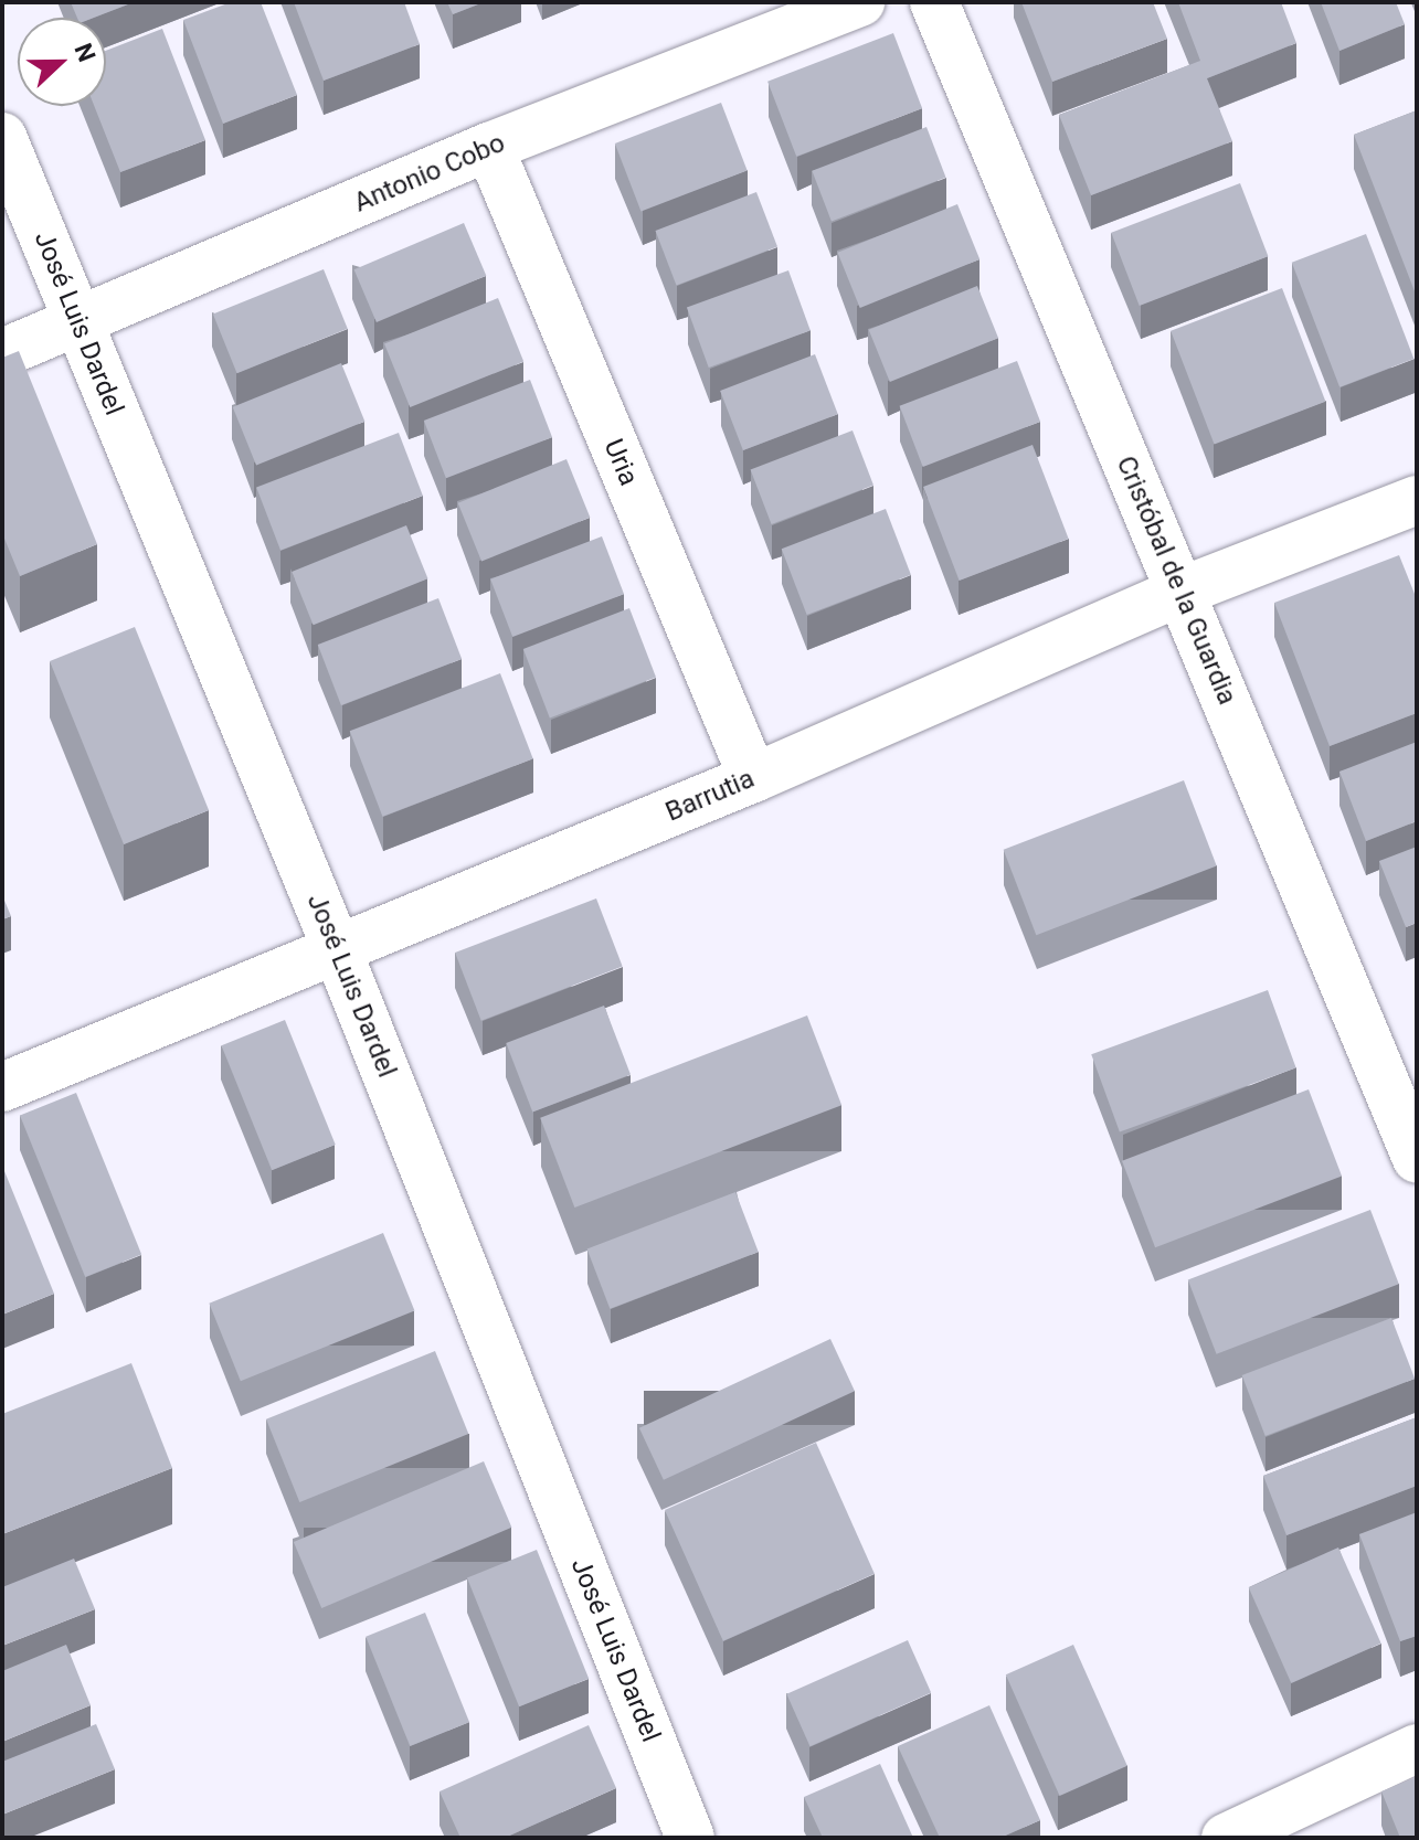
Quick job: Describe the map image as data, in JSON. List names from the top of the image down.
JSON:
{
  "streets": {
    "street": [
      "Antonio Cobo",
      "José Luis Dardel",
      "Uria",
      "Cristóbal de la Guardia",
      "Barrutia"
    ]
  },
  "crossings": [
    ["Antonio Cobo", "José Luis Dardel"],
    ["Antonio Cobo", "Uria"],
    ["José Luis Dardel", "Barrutia"],
    ["Uria", "Barrutia"],
    ["Cristóbal de la Guardia", "Barrutia"]
  ],
  "north": "right"
}
